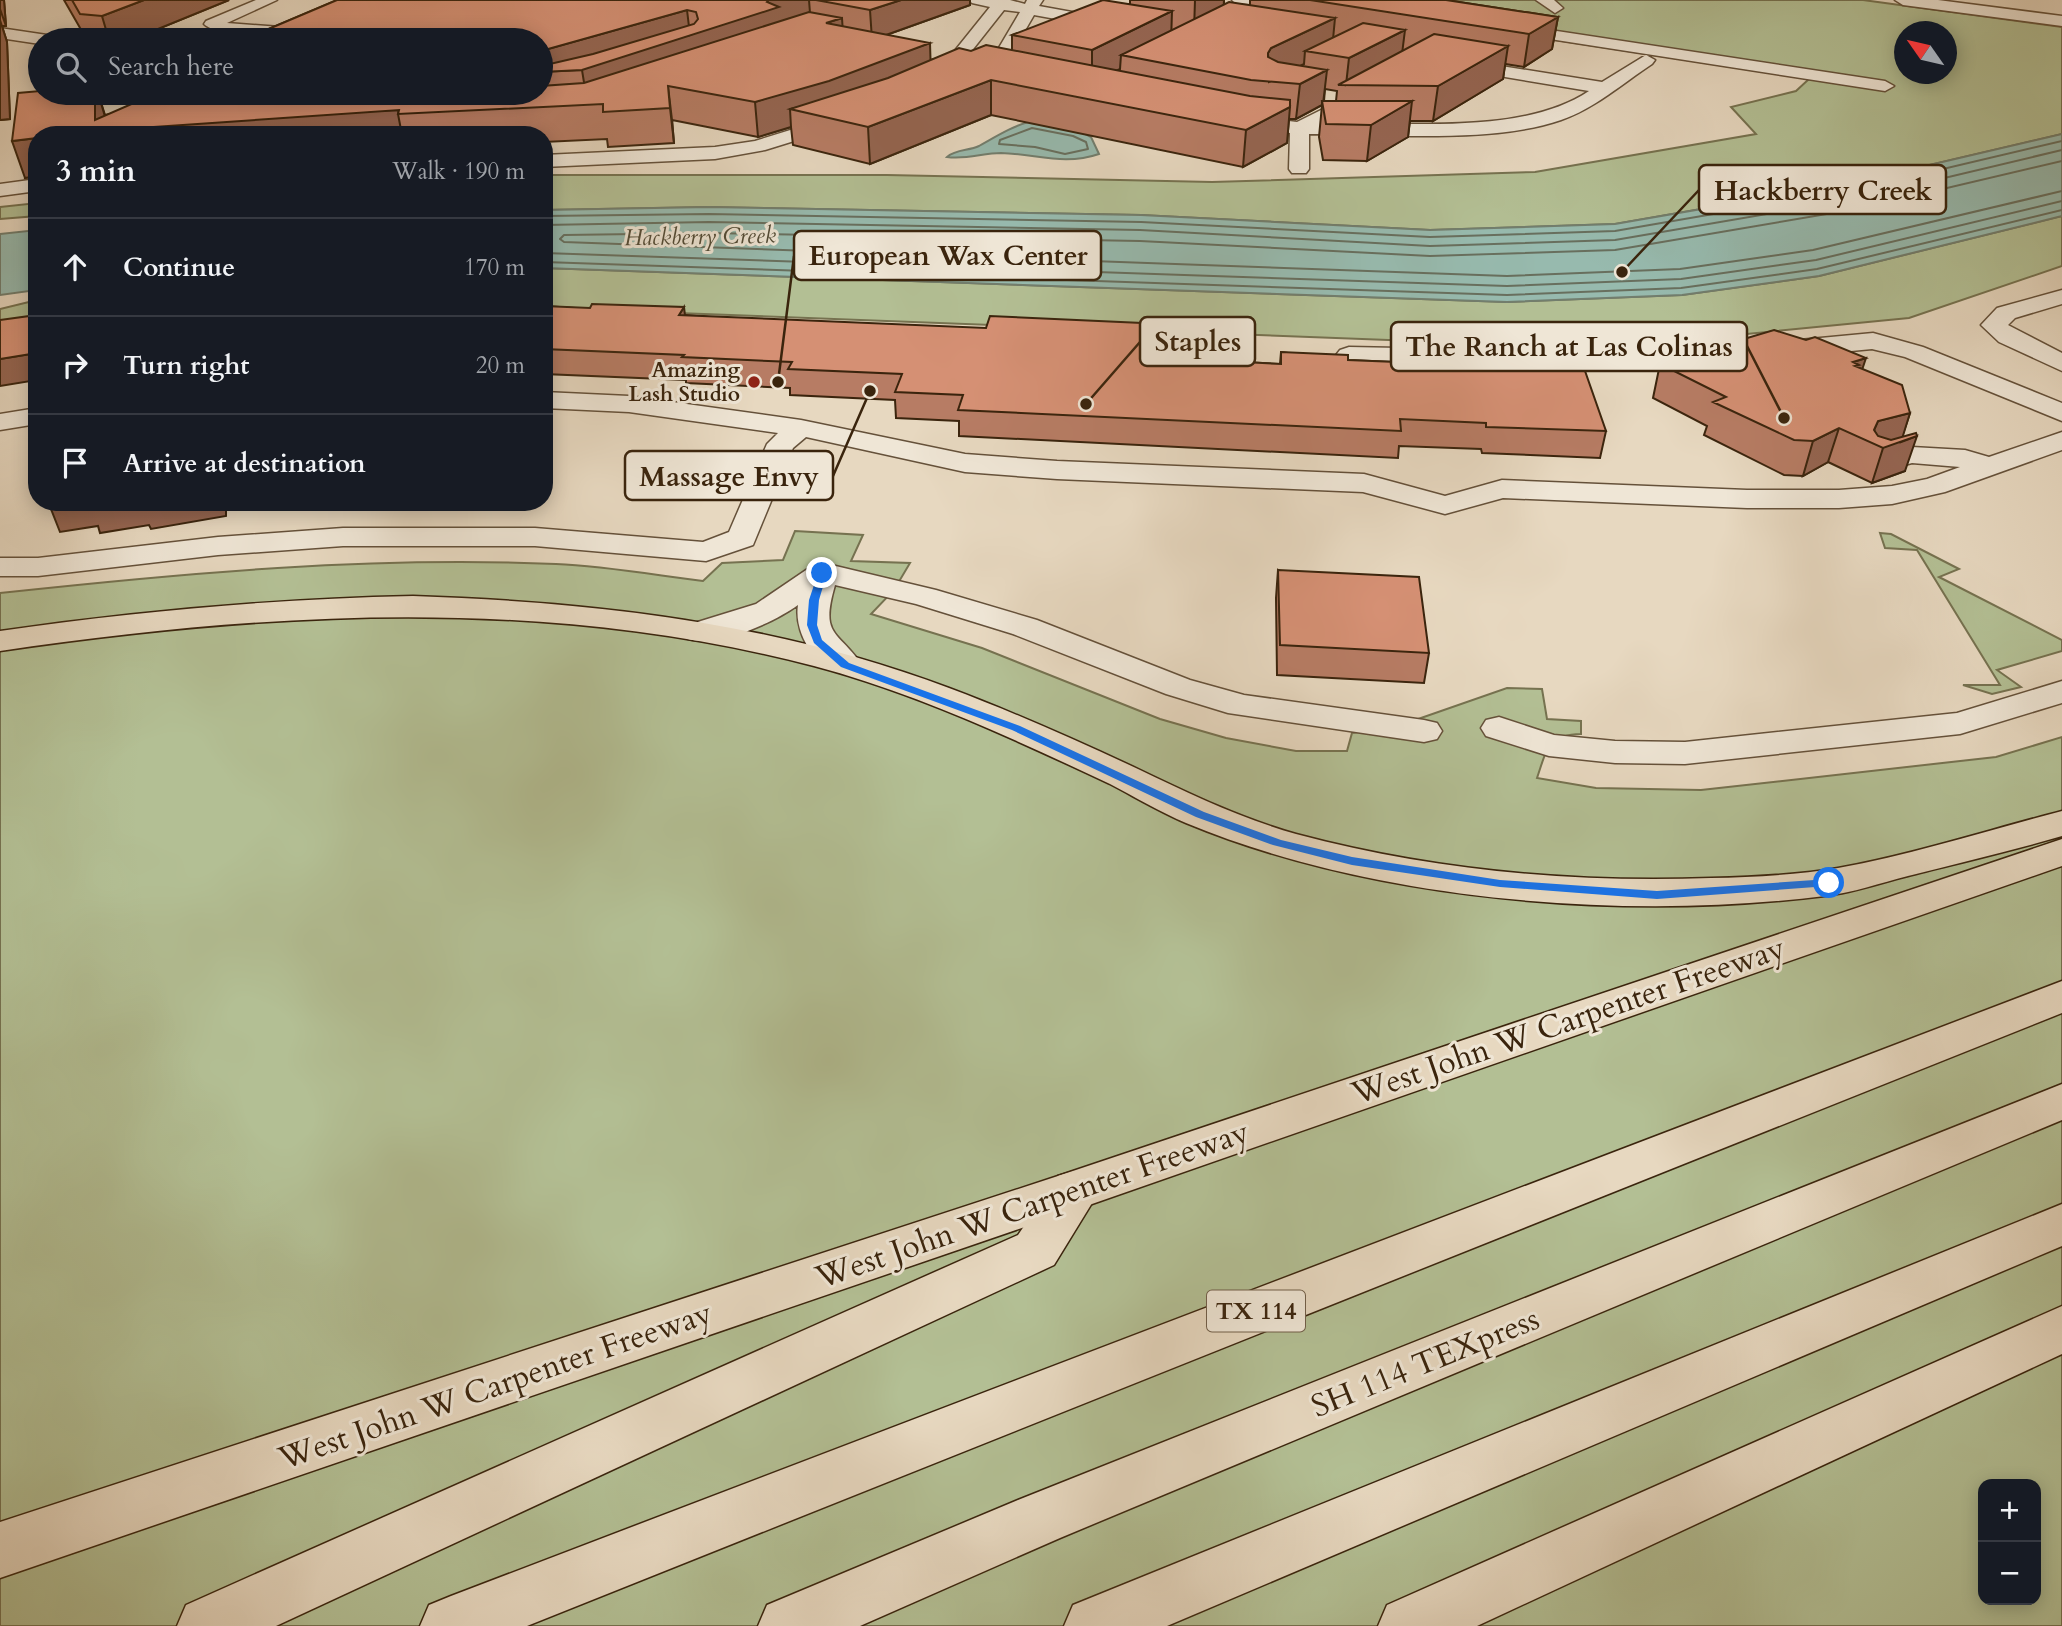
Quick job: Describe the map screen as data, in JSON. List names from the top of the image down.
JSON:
{
  "streets": {
    "main road": ["West John W Carpenter Freeway", "TX 114", "SH 114 TEXpress"]
  },
  "water": ["Hackberry Creek"],
  "places": [
    "Hackberry Creek",
    "Amazing Lash Studio",
    "European Wax Center",
    "Massage Envy",
    "Staples",
    "The Ranch at Las Colinas"
  ],
  "north": "top left",
  "page": {
    "search": "Search here",
    "heading": ["3 min", "Walk · 190 m"],
    "list": [
      ["Continue", "170 m"],
      ["Turn right", "20 m"],
      "Arrive at destination"
    ],
    "map_buttons": ["+", "−"]
  }
}
